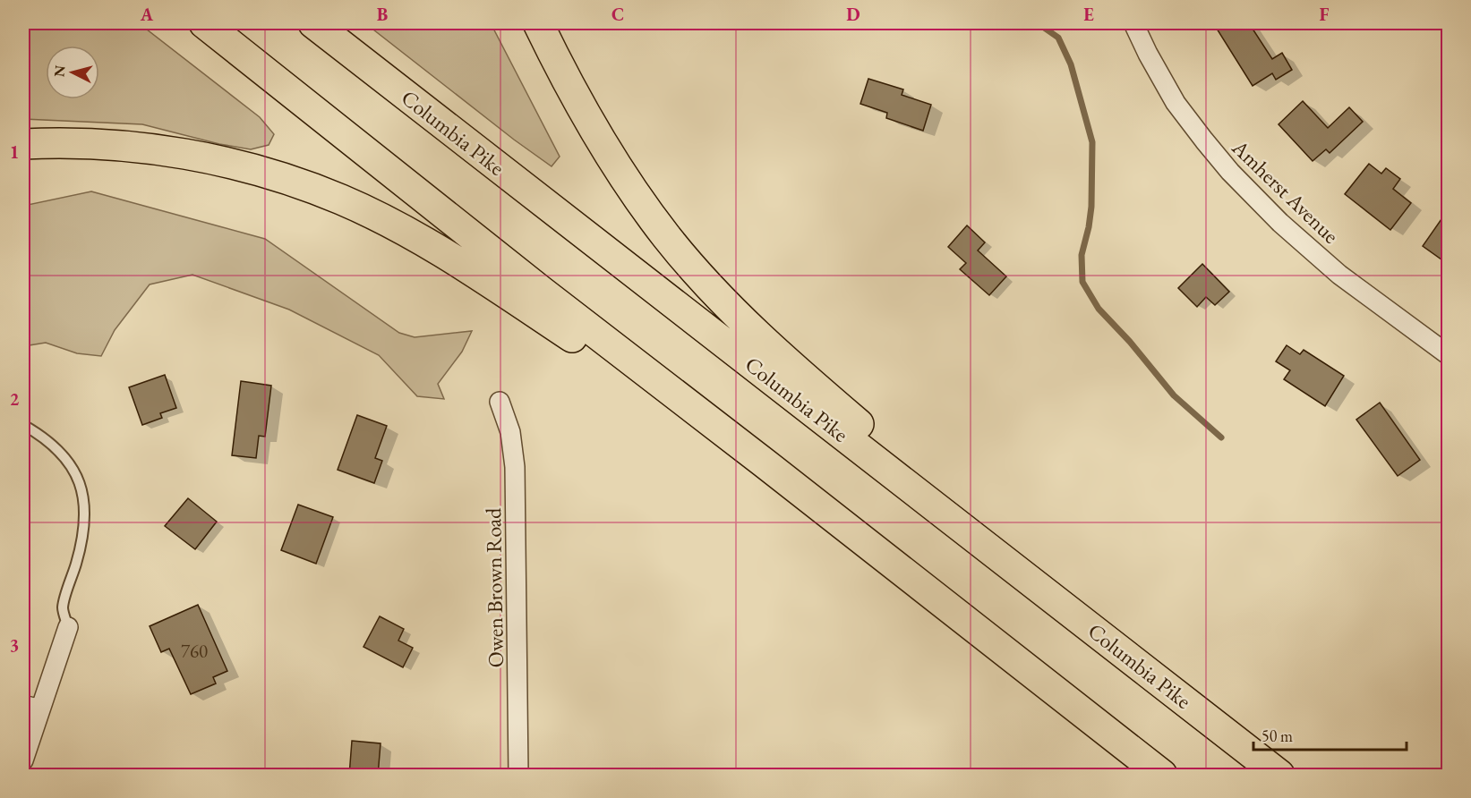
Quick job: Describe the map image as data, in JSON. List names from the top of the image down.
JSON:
{
  "streets": {
    "highway": ["Columbia Pike"],
    "street": ["Amherst Avenue", "Owen Brown Road"]
  },
  "house_numbers": ["760"],
  "scale_bar": "50 m",
  "north": "left",
  "grid": {
    "columns": [
      "A",
      "B",
      "C",
      "D",
      "E",
      "F"
    ],
    "rows": ["1", "2", "3"]
  }
}
